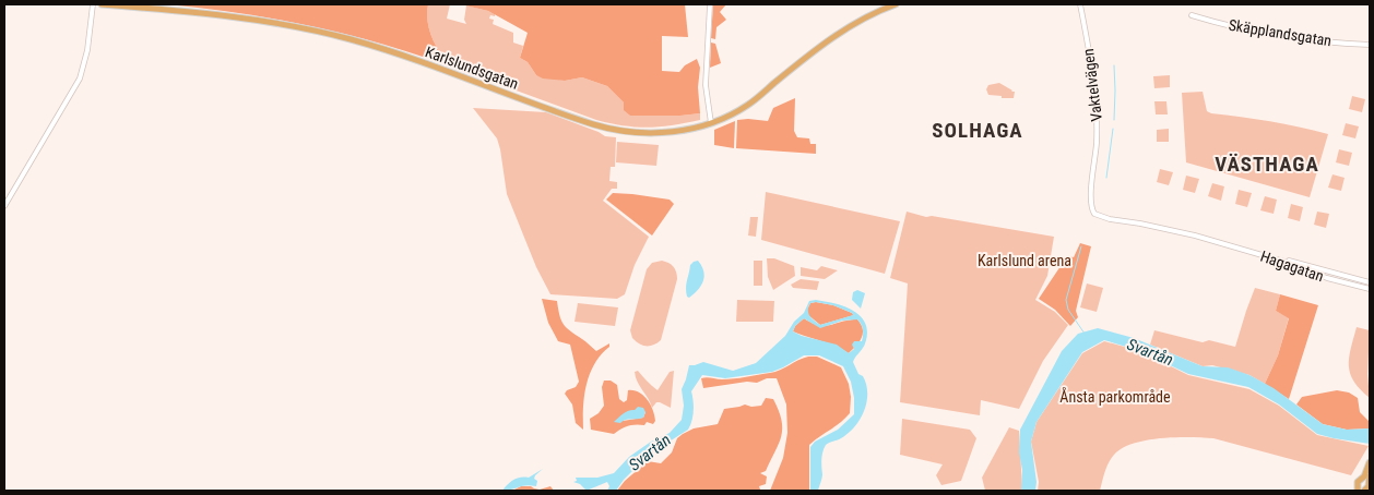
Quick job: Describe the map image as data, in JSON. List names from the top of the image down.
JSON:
{
  "streets": {
    "main road": ["Karlslundsgatan"],
    "street": ["Skäpplandsgatan", "Vaktelvägen", "Hagagatan"]
  },
  "crossings": [
    ["Vaktelvägen", "Hagagatan"]
  ],
  "districts": ["SOLHAGA", "VÄSTHAGA"],
  "water": ["Svartån"],
  "parks": ["Karlslund arena", "Ånsta parkområde"]
}
